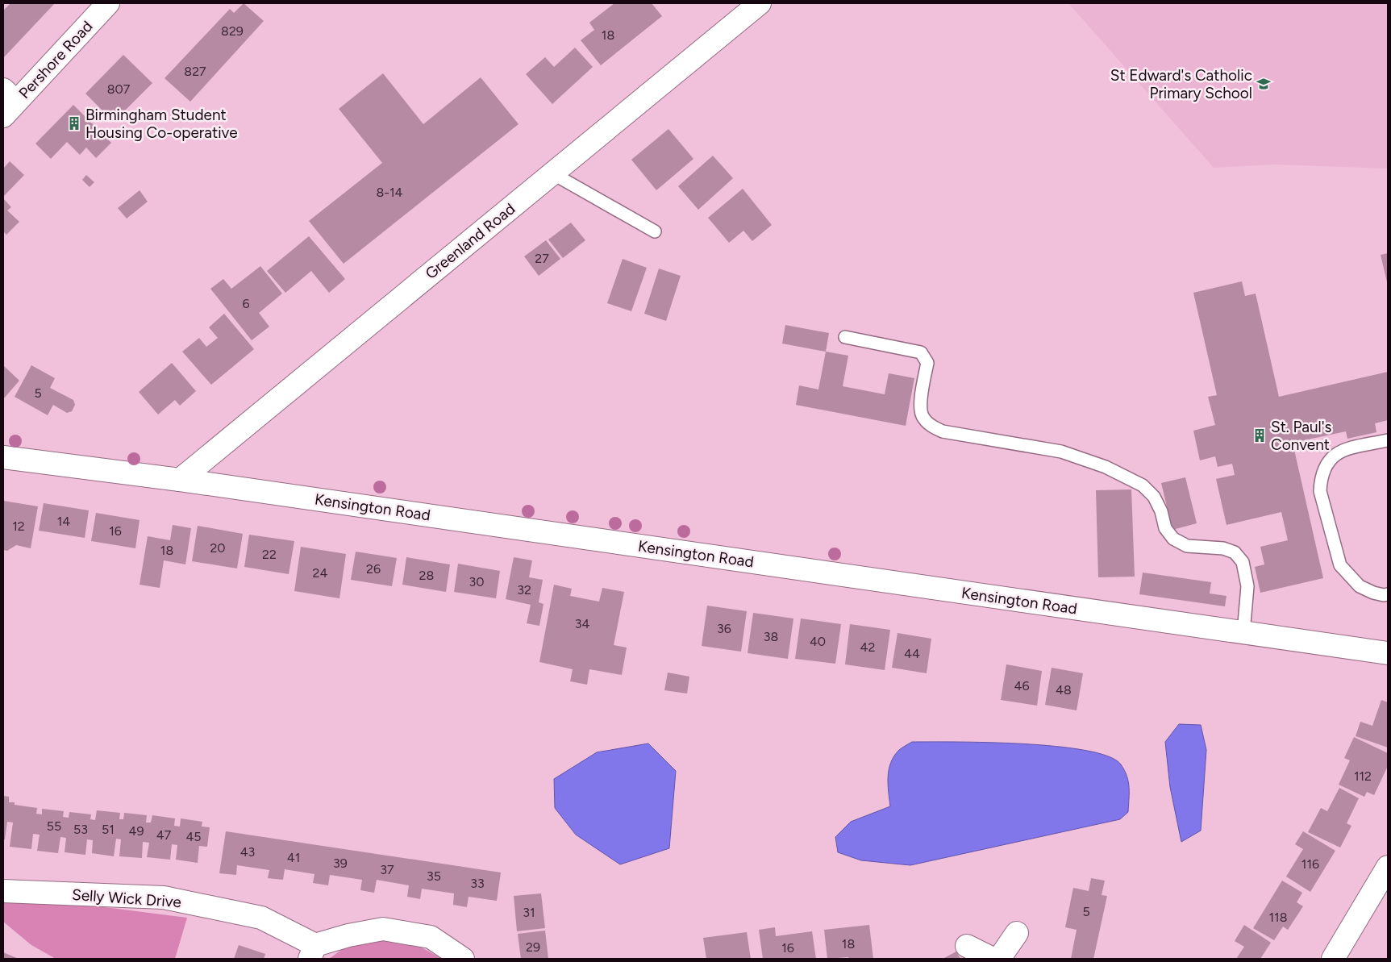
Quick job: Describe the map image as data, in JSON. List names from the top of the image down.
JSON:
{
  "streets": {
    "street": [
      "Pershore Road",
      "Greenland Road",
      "Kensington Road",
      "Selly Wick Drive"
    ]
  },
  "crossings": [
    ["Greenland Road", "Kensington Road"]
  ],
  "places": {
    "school or university": ["St Edward's Catholic Primary School"],
    "building": ["Birmingham Student Housing Co-operative", "St. Paul's Convent"]
  },
  "house_numbers": [
    "829",
    "18",
    "827",
    "807",
    "8-14",
    "27",
    "6",
    "5",
    "14",
    "12",
    "16",
    "20",
    "18",
    "22",
    "26",
    "24",
    "28",
    "30",
    "32",
    "34",
    "36",
    "38",
    "40",
    "42",
    "44",
    "46",
    "48",
    "112",
    "55",
    "53",
    "51",
    "49",
    "47",
    "45",
    "43",
    "41",
    "39",
    "116",
    "37",
    "35",
    "33",
    "5",
    "31",
    "118",
    "18",
    "29",
    "16"
  ]
}
